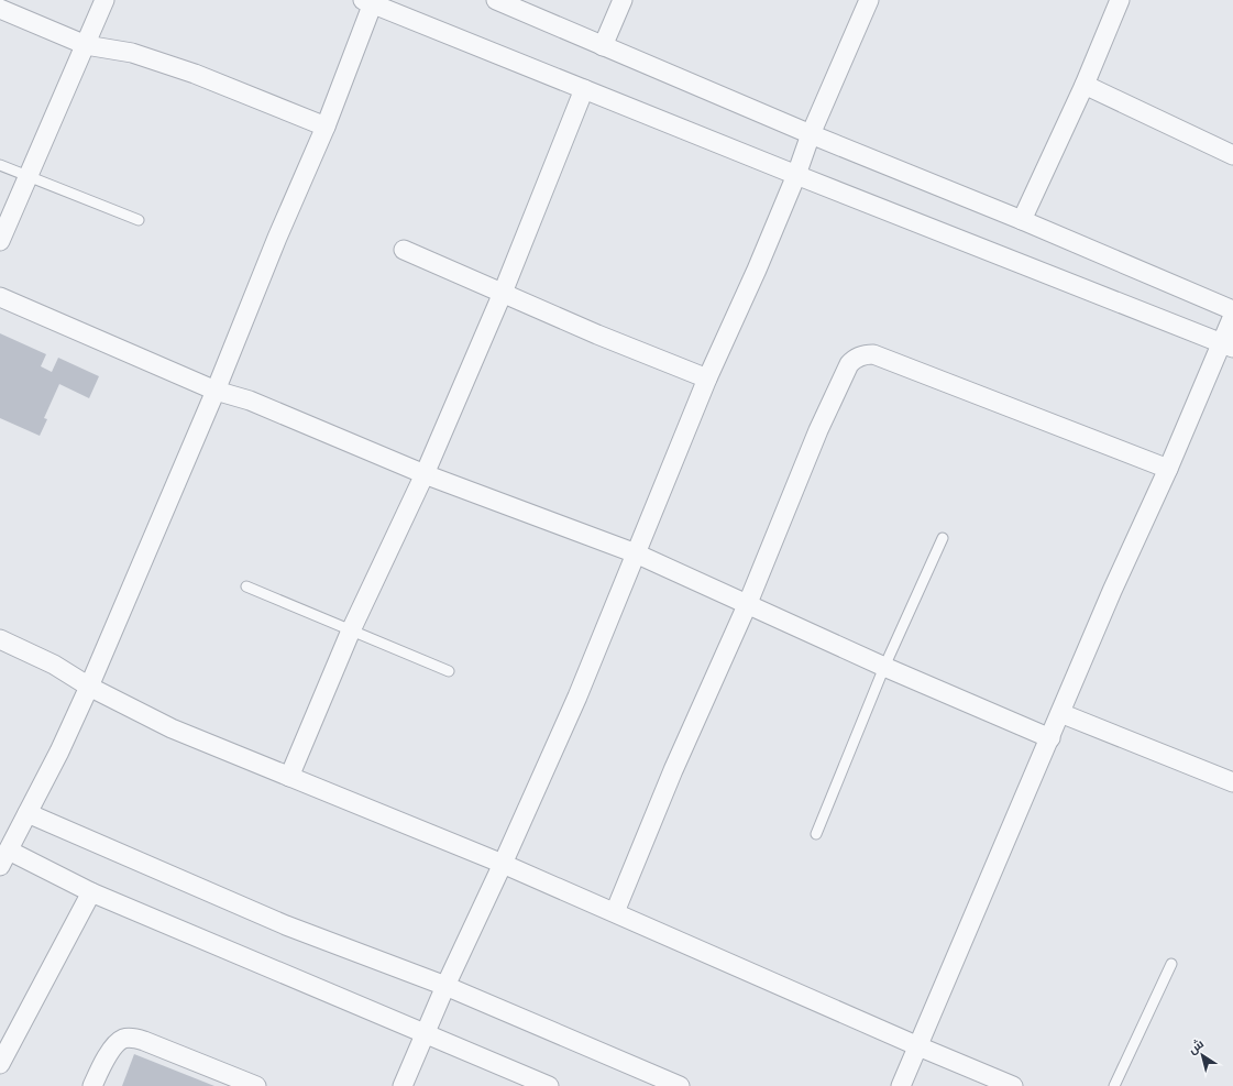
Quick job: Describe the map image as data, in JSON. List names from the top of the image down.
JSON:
{
  "north": "top left"
}
